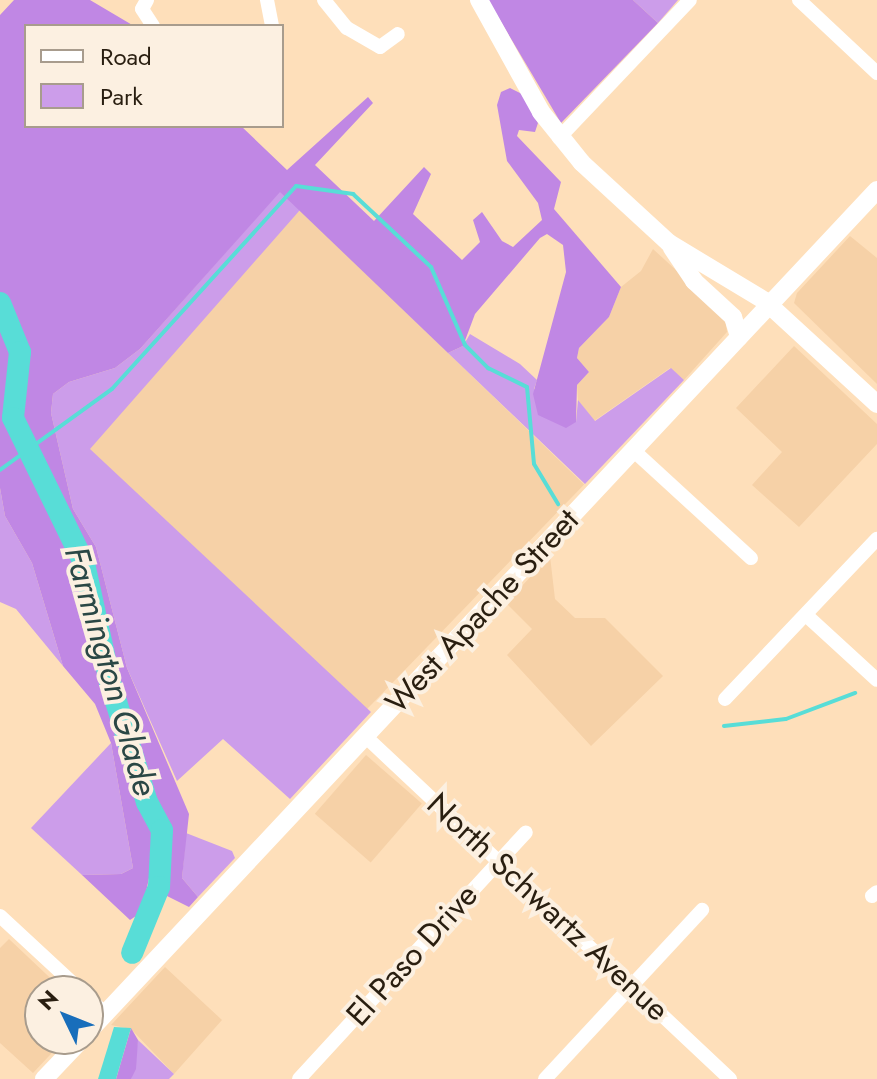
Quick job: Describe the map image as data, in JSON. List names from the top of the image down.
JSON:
{
  "streets": {
    "main road": ["West Apache Street"],
    "street": ["North Schwartz Avenue", "El Paso Drive"]
  },
  "crossings": [
    ["West Apache Street", "North Schwartz Avenue"],
    ["North Schwartz Avenue", "El Paso Drive"]
  ],
  "water": ["Farmington Glade"],
  "legend": ["Road", "Park"],
  "north": "top left"
}
